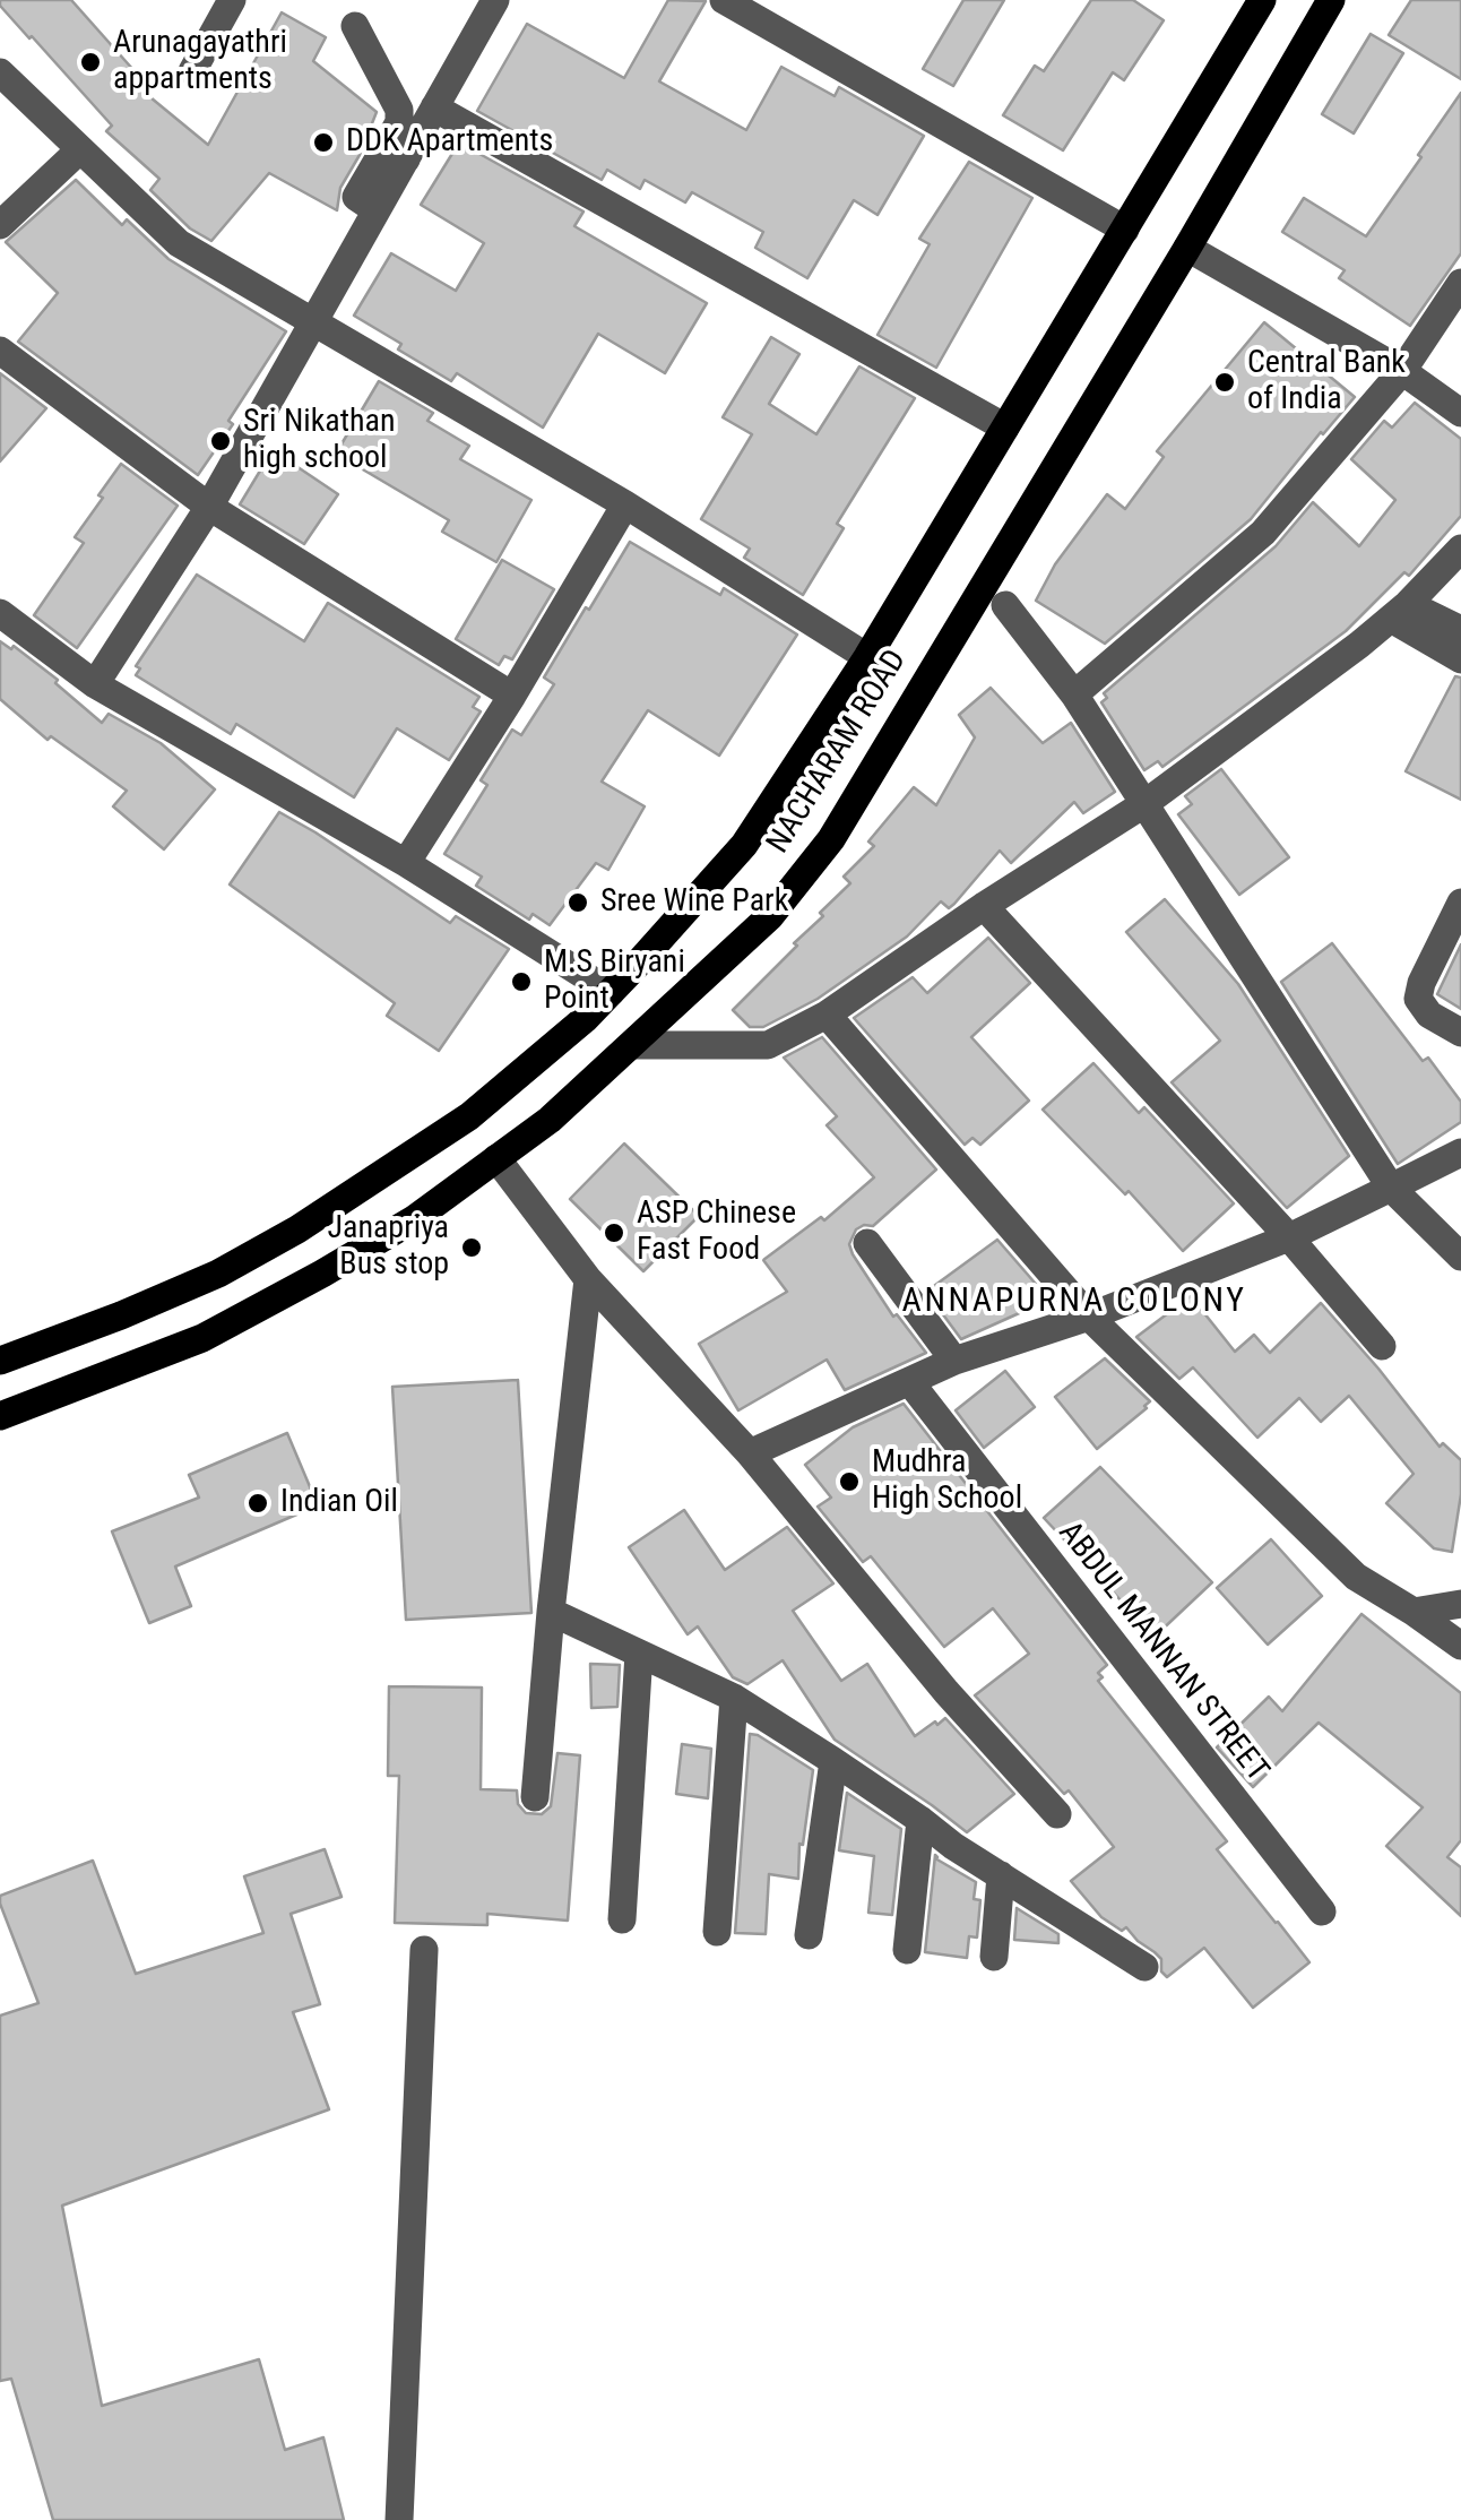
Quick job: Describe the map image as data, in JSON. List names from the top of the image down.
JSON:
{
  "streets": {
    "main road": ["NACHARAM ROAD"],
    "street": ["ABDUL MANNAN STREET"]
  },
  "districts": ["ANNAPURNA COLONY"],
  "places": [
    "Arunagayathri appartments",
    "DDK Apartments",
    "Central Bank of India",
    "Sri Nikathan high school",
    "Sree Wine Park",
    "M.S Biryani Point",
    "ASP Chinese Fast Food",
    "Janapriya Bus stop",
    "Mudhra High School",
    "Indian Oil"
  ]
}
